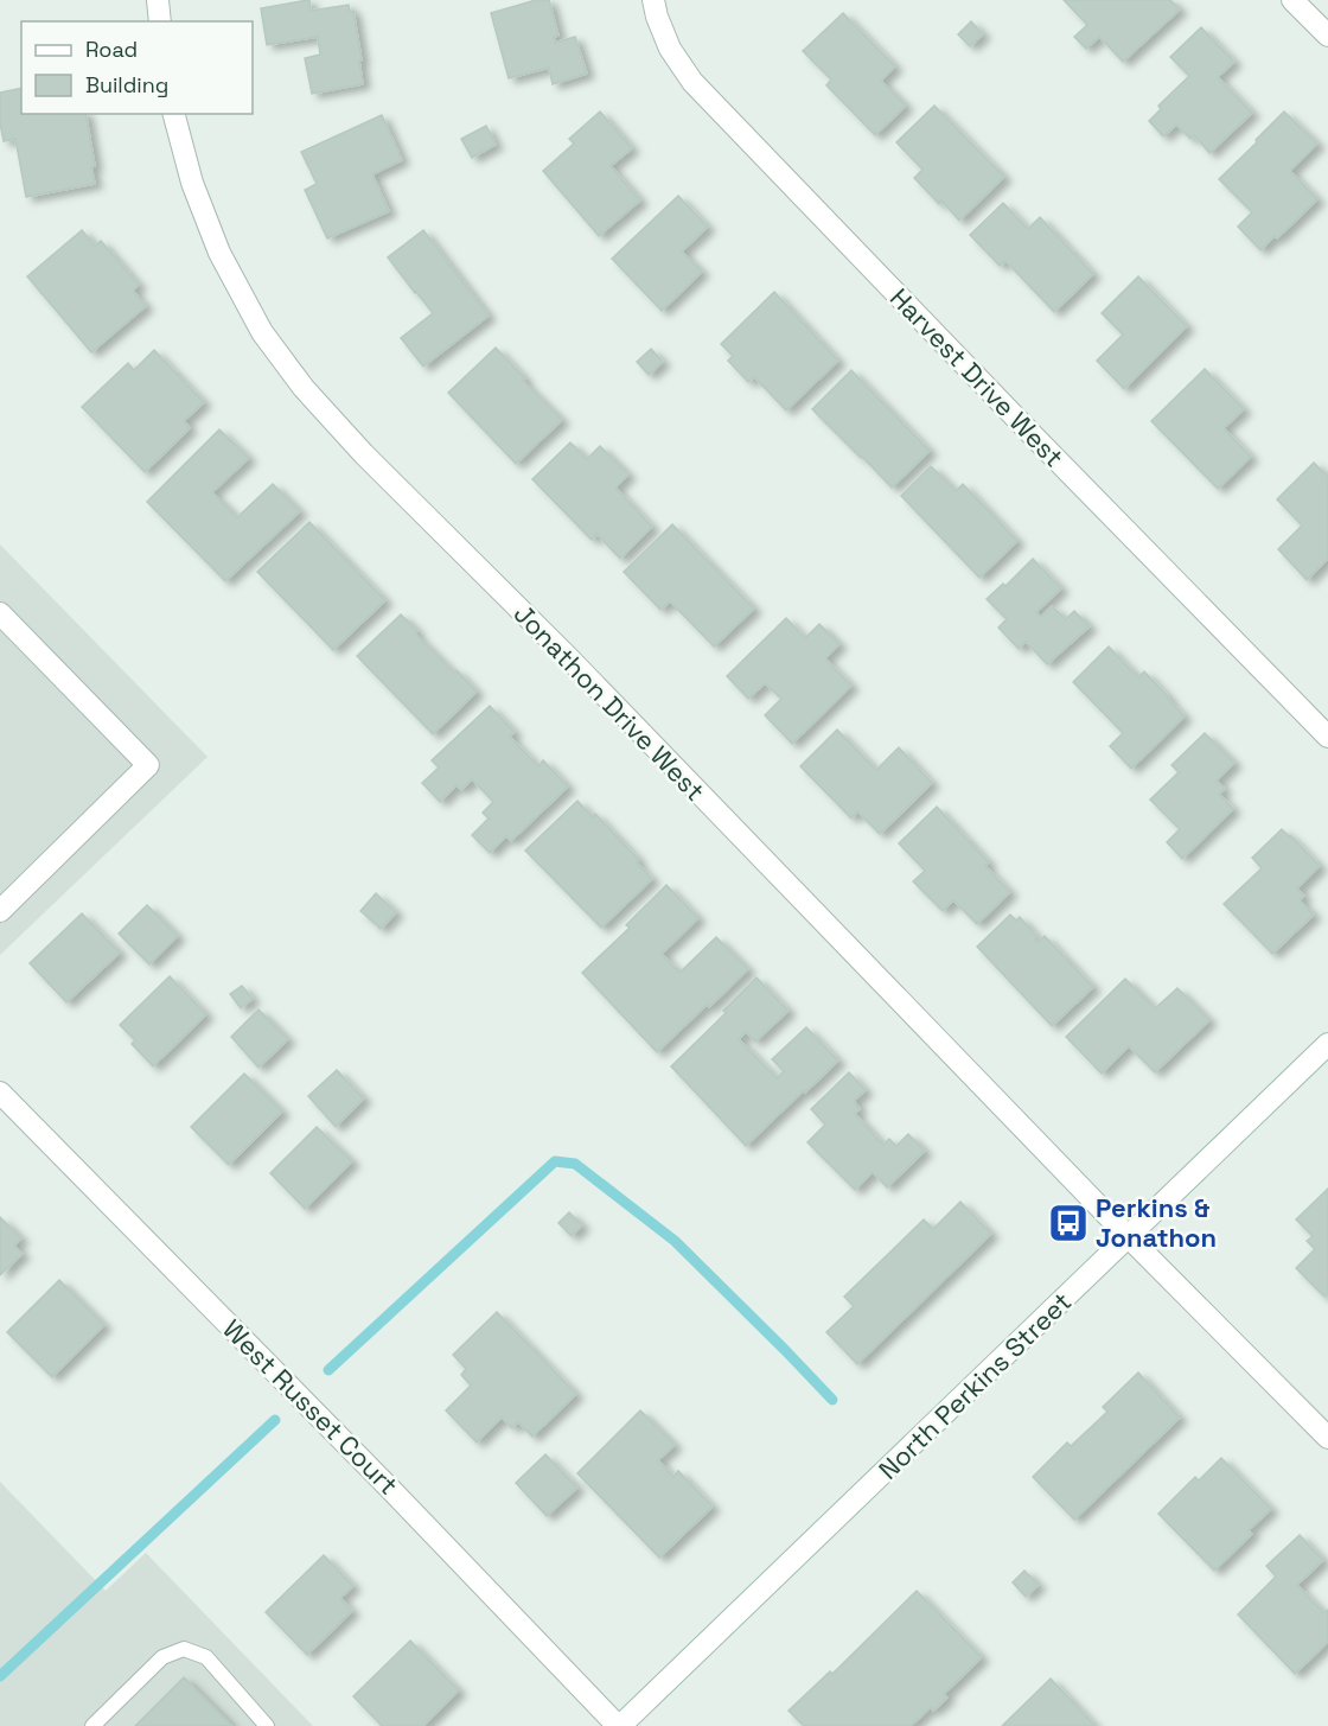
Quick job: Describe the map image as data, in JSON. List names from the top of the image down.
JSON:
{
  "streets": {
    "street": [
      "Harvest Drive West",
      "Jonathon Drive West",
      "North Perkins Street",
      "West Russet Court"
    ]
  },
  "crossings": [
    ["Jonathon Drive West", "North Perkins Street"],
    ["North Perkins Street", "West Russet Court"]
  ],
  "places": {
    "bus stop": ["Perkins & Jonathon"]
  },
  "legend": ["Road", "Building"]
}
